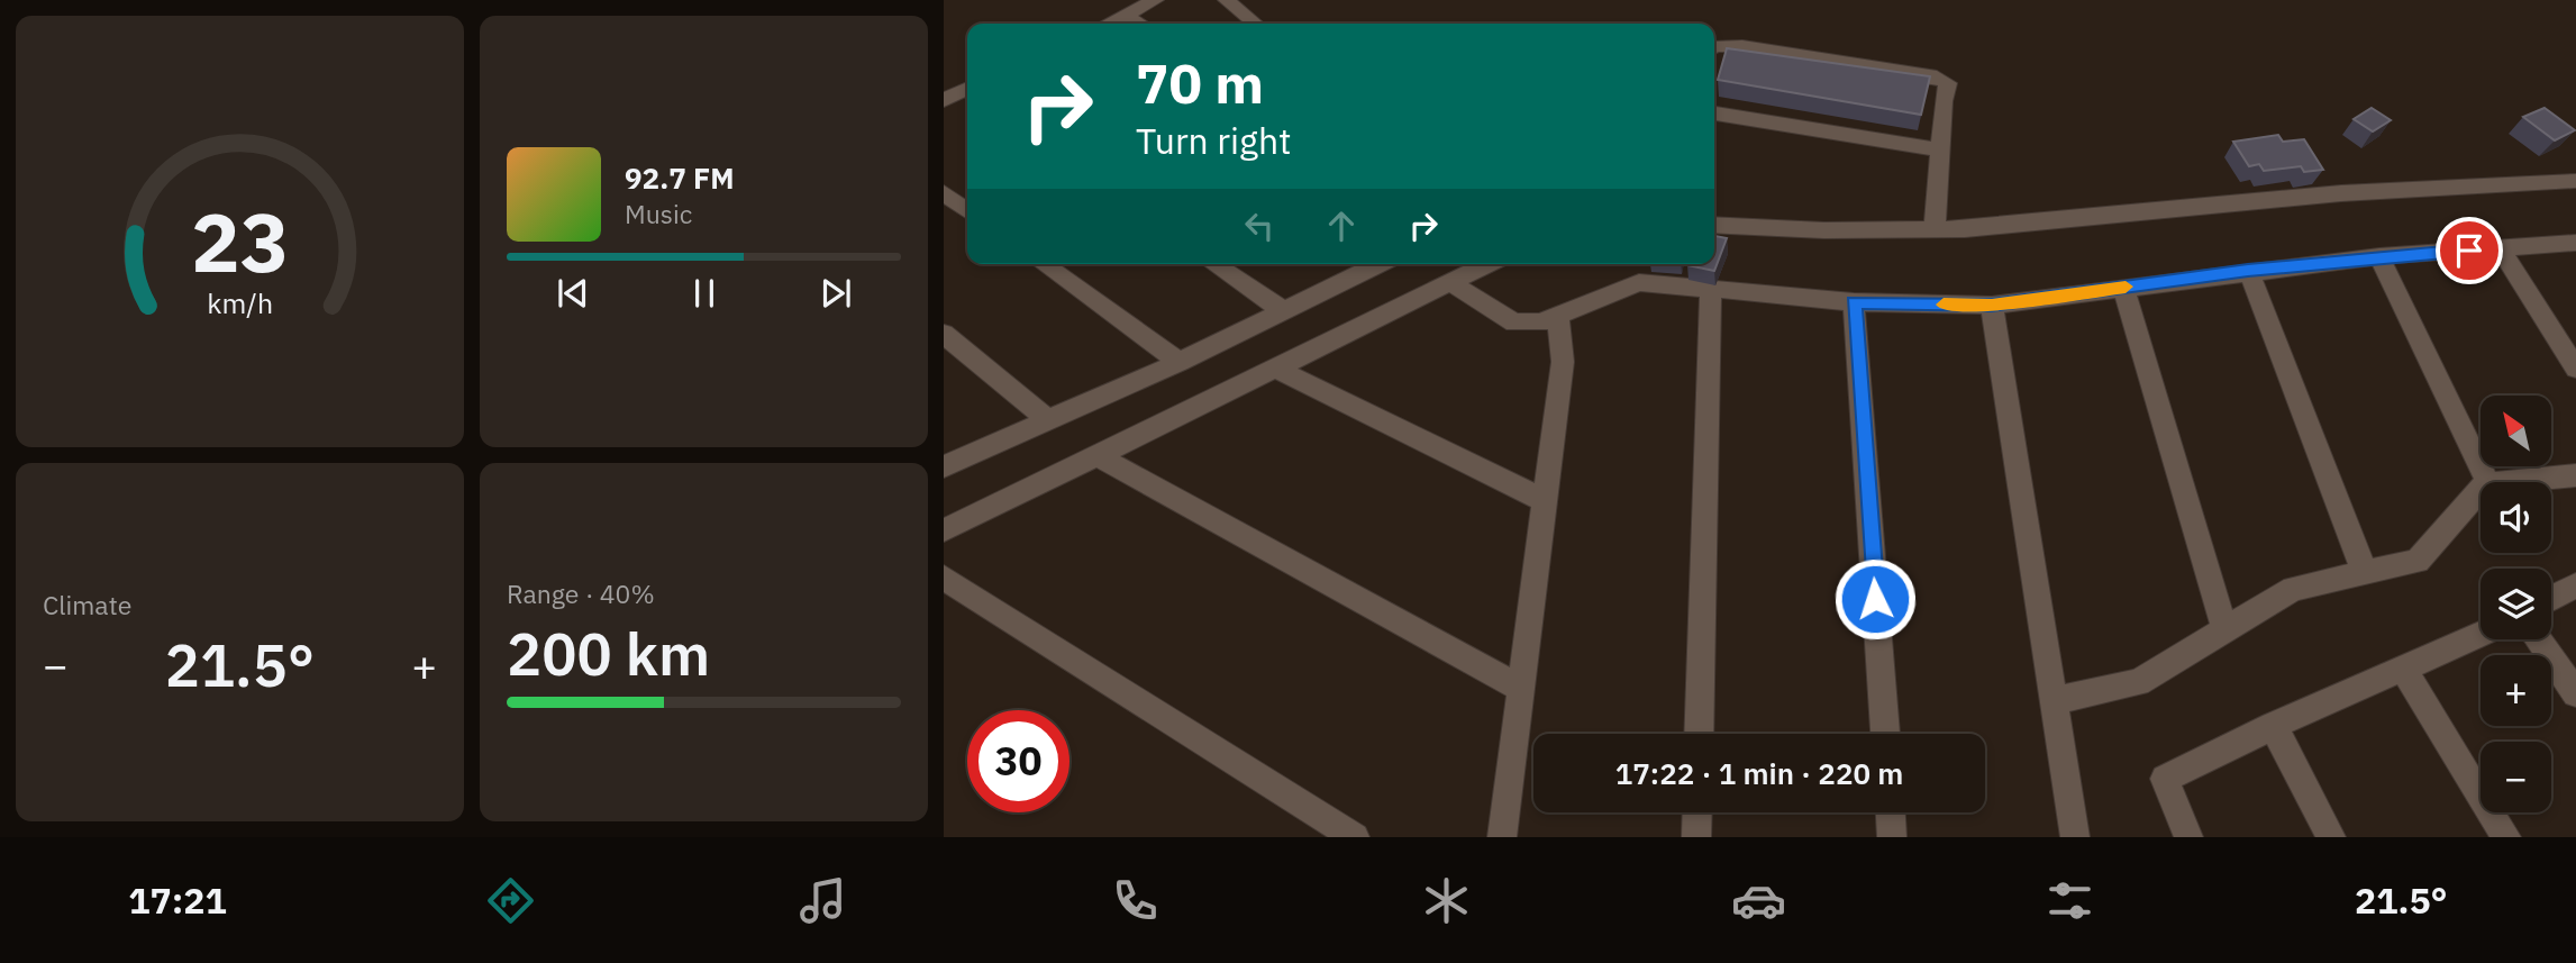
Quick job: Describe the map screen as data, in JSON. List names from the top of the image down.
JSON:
{
  "north": "top left",
  "page": {
    "turn": ["70 m", "Turn right"],
    "song": ["92.7 FM", "Music"],
    "map_buttons": ["+", "−"],
    "tile": [
      "Climate",
      ["Range · 40%", "200 km"]
    ],
    "heat": ["−", "21.5°", "+"],
    "limit": "30",
    "trip": "17:22 · 1 min · 220 m",
    "tabs": ["17:21", "21.5°"],
    "gauge": ["23", "km/h"]
  }
}
